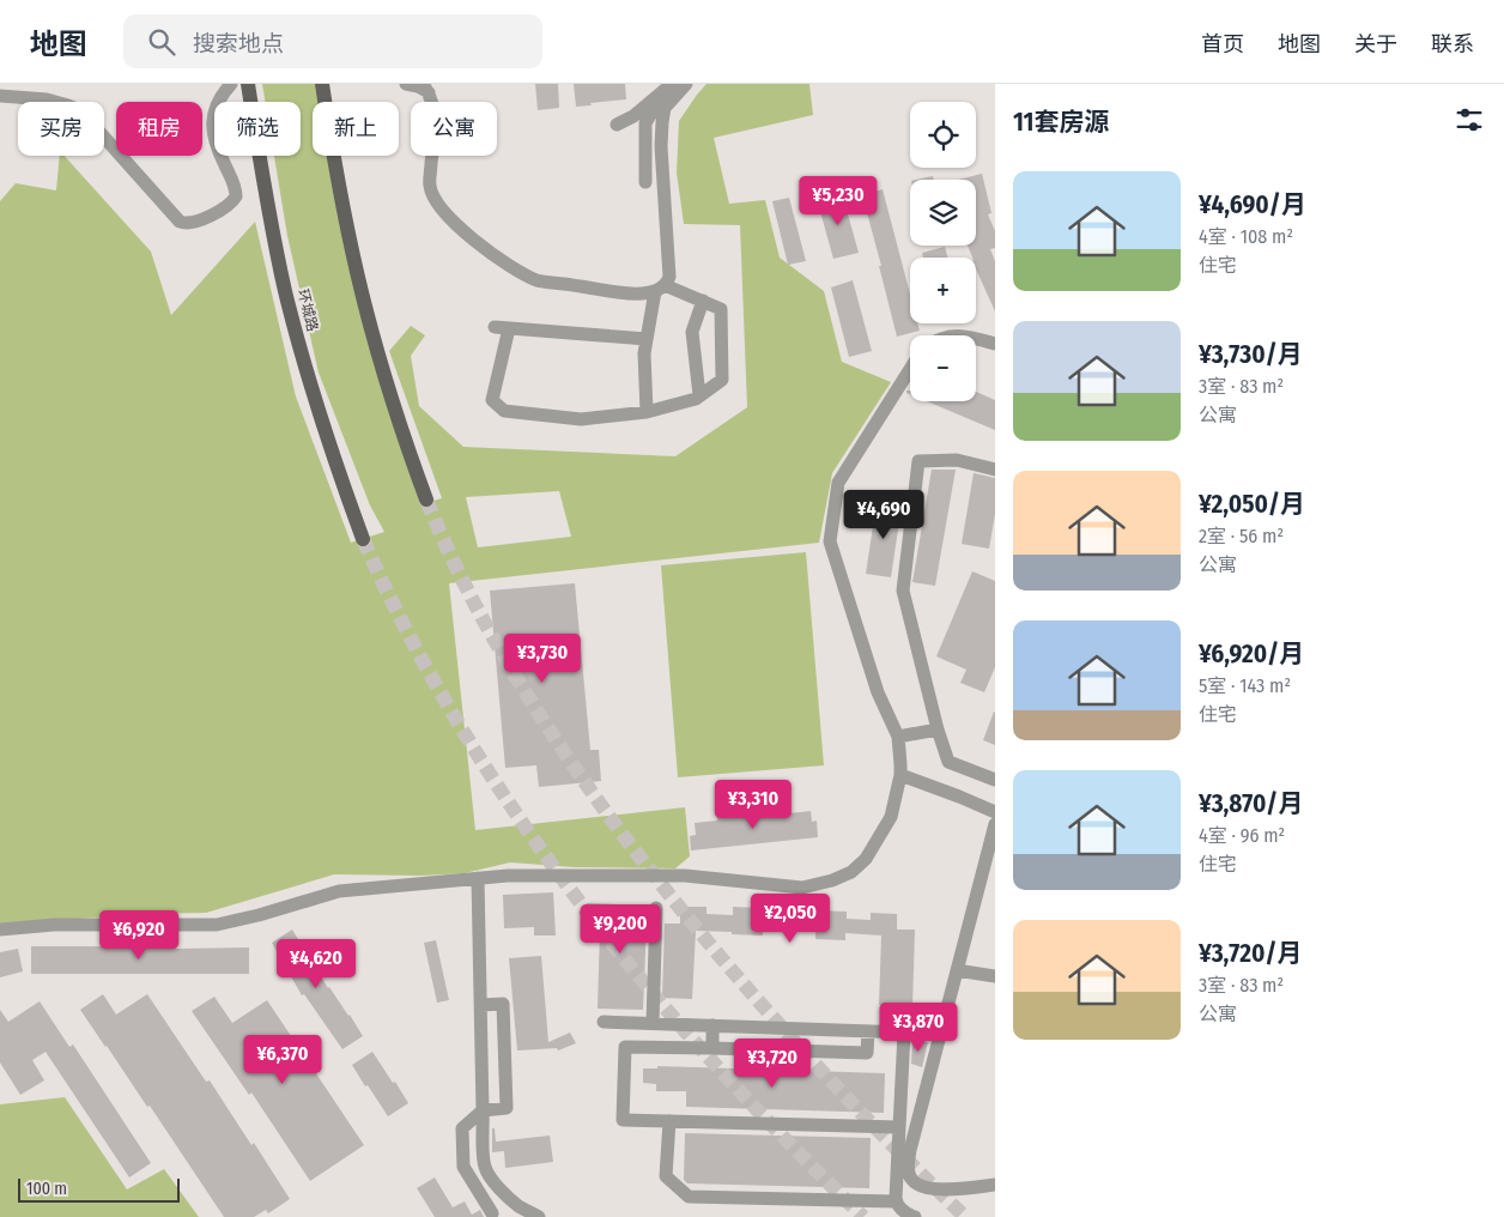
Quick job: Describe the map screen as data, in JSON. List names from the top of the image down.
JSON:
{
  "streets": {
    "main road": ["环城路"]
  },
  "scale_bar": "100 m",
  "page": {
    "header": "地图",
    "search": "搜索地点",
    "nav": [
      "首页",
      "地图",
      "关于",
      "联系"
    ],
    "heading": "11套房源",
    "map_buttons": ["+", "−"],
    "chip": [
      "买房",
      "租房",
      "筛选",
      "新上",
      "公寓"
    ],
    "list": [
      {
        "name": "¥4,690/月",
        "note": "4室 · 108 m² · 住宅"
      },
      {
        "name": "¥3,730/月",
        "note": "3室 · 83 m² · 公寓"
      },
      {
        "name": "¥2,050/月",
        "note": "2室 · 56 m² · 公寓"
      },
      {
        "name": "¥6,920/月",
        "note": "5室 · 143 m² · 住宅"
      },
      {
        "name": "¥3,870/月",
        "note": "4室 · 96 m² · 住宅"
      },
      {
        "name": "¥3,720/月",
        "note": "3室 · 83 m² · 公寓"
      }
    ],
    "price": [
      "¥5,230",
      "¥4,690",
      "¥3,730",
      "¥3,310",
      "¥2,050",
      "¥9,200",
      "¥6,920",
      "¥4,620",
      "¥3,870",
      "¥6,370",
      "¥3,720"
    ],
    "scale": "100 m"
  }
}
